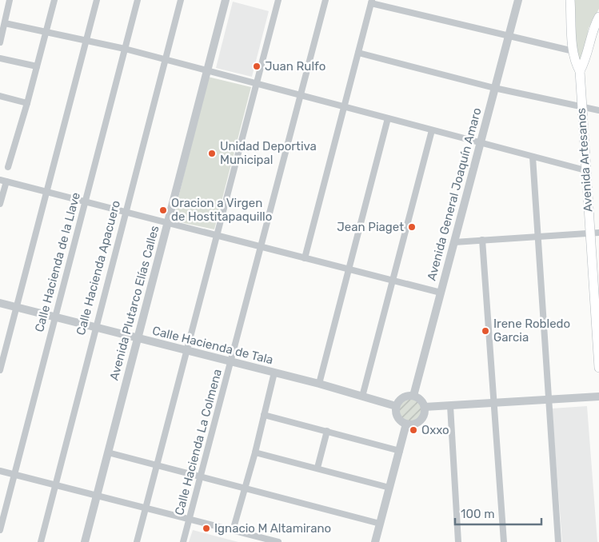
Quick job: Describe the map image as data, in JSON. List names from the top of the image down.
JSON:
{
  "streets": {
    "main road": ["Avenida Artesanos"],
    "street": [
      "Avenida General Joaquín Amaro",
      "Calle Hacienda de la Llave",
      "Calle Hacienda Apacuero",
      "Avenida Plutarco Elías Calles",
      "Calle Hacienda de Tala",
      "Calle Hacienda La Colmena"
    ]
  },
  "crossings": [
    ["Avenida General Joaquín Amaro", "Calle Hacienda de Tala"],
    ["Calle Hacienda de la Llave", "Calle Hacienda de Tala"],
    ["Calle Hacienda Apacuero", "Calle Hacienda de Tala"],
    ["Avenida Plutarco Elías Calles", "Calle Hacienda de Tala"],
    ["Calle Hacienda de Tala", "Calle Hacienda La Colmena"]
  ],
  "places": [
    "Juan Rulfo",
    "Unidad Deportiva Municipal",
    "Oracion a Virgen de Hostitapaquillo",
    "Jean Piaget",
    "Irene Robledo Garcia",
    "Oxxo",
    "Ignacio M Altamirano"
  ],
  "scale_bar": "100 m"
}
